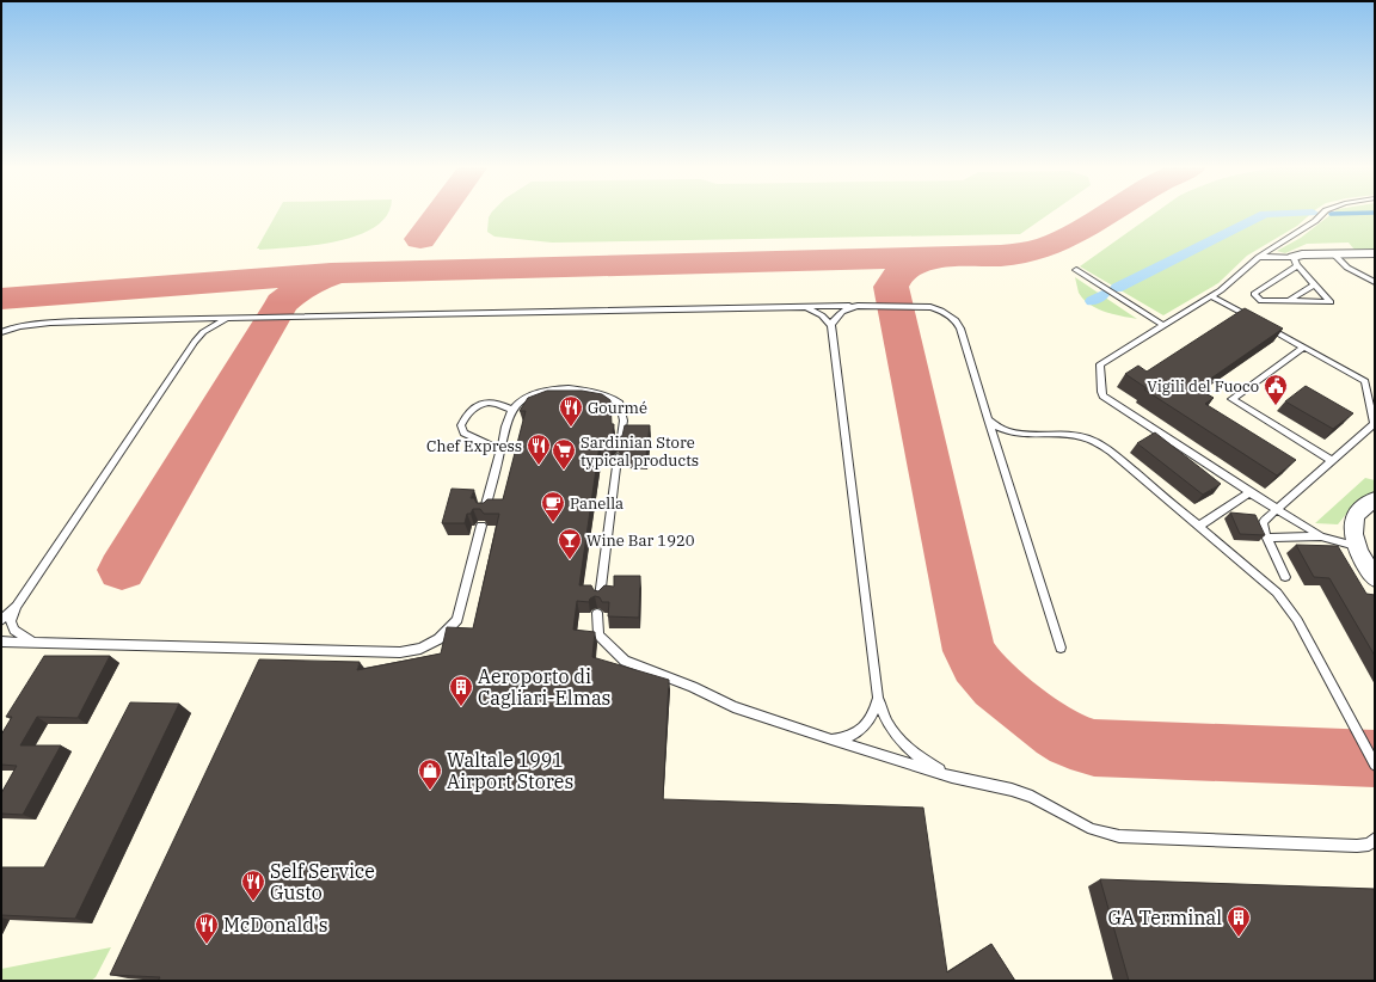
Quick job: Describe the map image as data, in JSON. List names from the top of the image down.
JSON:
{
  "places": {
    "public building": ["Vigili del Fuoco"],
    "restaurant": [
      "Gourmé",
      "Chef Express",
      "Self Service Gusto",
      "McDonald's"
    ],
    "supermarket": ["Sardinian Store typical products"],
    "cafe": ["Panella"],
    "bar": ["Wine Bar 1920"],
    "building": ["Aeroporto di Cagliari-Elmas", "GA Terminal"],
    "shop": ["Waltale 1991 Airport Stores"]
  }
}
